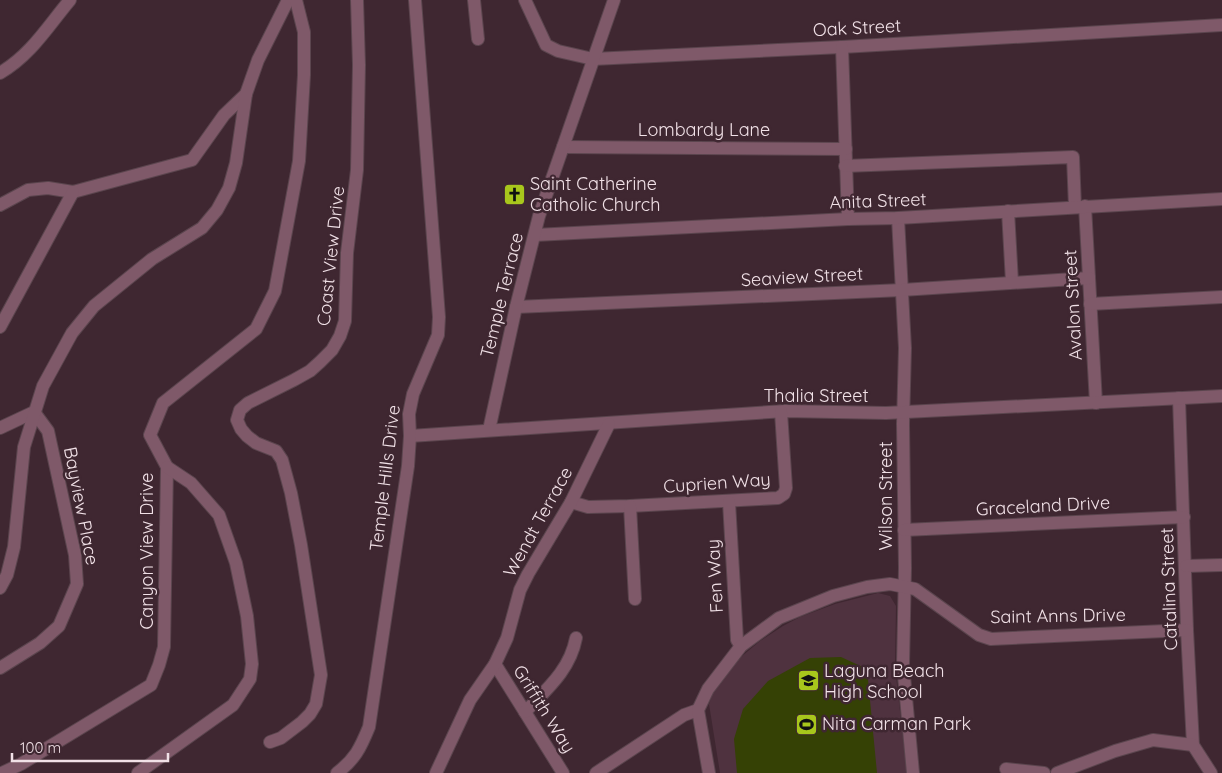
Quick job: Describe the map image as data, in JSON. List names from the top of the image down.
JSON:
{
  "streets": {
    "street": [
      "Oak Street",
      "Lombardy Lane",
      "Anita Street",
      "Coast View Drive",
      "Seaview Street",
      "Temple Terrace",
      "Avalon Street",
      "Thalia Street",
      "Temple Hills Drive",
      "Cuprien Way",
      "Wilson Street",
      "Bayview Place",
      "Graceland Drive",
      "Wendt Terrace",
      "Canyon View Drive",
      "Fen Way",
      "Catalina Street",
      "Saint Anns Drive",
      "Griffith Way"
    ]
  },
  "crossings": [
    ["Oak Street", "Temple Terrace"],
    ["Lombardy Lane", "Temple Terrace"],
    ["Anita Street", "Temple Terrace"],
    ["Anita Street", "Avalon Street"],
    ["Anita Street", "Wilson Street"],
    ["Seaview Street", "Temple Terrace"],
    ["Seaview Street", "Avalon Street"],
    ["Seaview Street", "Wilson Street"],
    ["Temple Terrace", "Thalia Street"],
    ["Avalon Street", "Thalia Street"],
    ["Thalia Street", "Temple Hills Drive"],
    ["Thalia Street", "Cuprien Way"],
    ["Thalia Street", "Wilson Street"],
    ["Thalia Street", "Wendt Terrace"],
    ["Thalia Street", "Catalina Street"],
    ["Cuprien Way", "Wendt Terrace"],
    ["Cuprien Way", "Fen Way"],
    ["Wilson Street", "Graceland Drive"],
    ["Wilson Street", "Saint Anns Drive"],
    ["Graceland Drive", "Catalina Street"],
    ["Wendt Terrace", "Griffith Way"],
    ["Fen Way", "Saint Anns Drive"],
    ["Catalina Street", "Saint Anns Drive"]
  ],
  "places": {
    "church": ["Saint Catherine Catholic Church"],
    "school or university": ["Laguna Beach High School"],
    "sports": ["Nita Carman Park"]
  },
  "scale_bar": "100 m"
}
